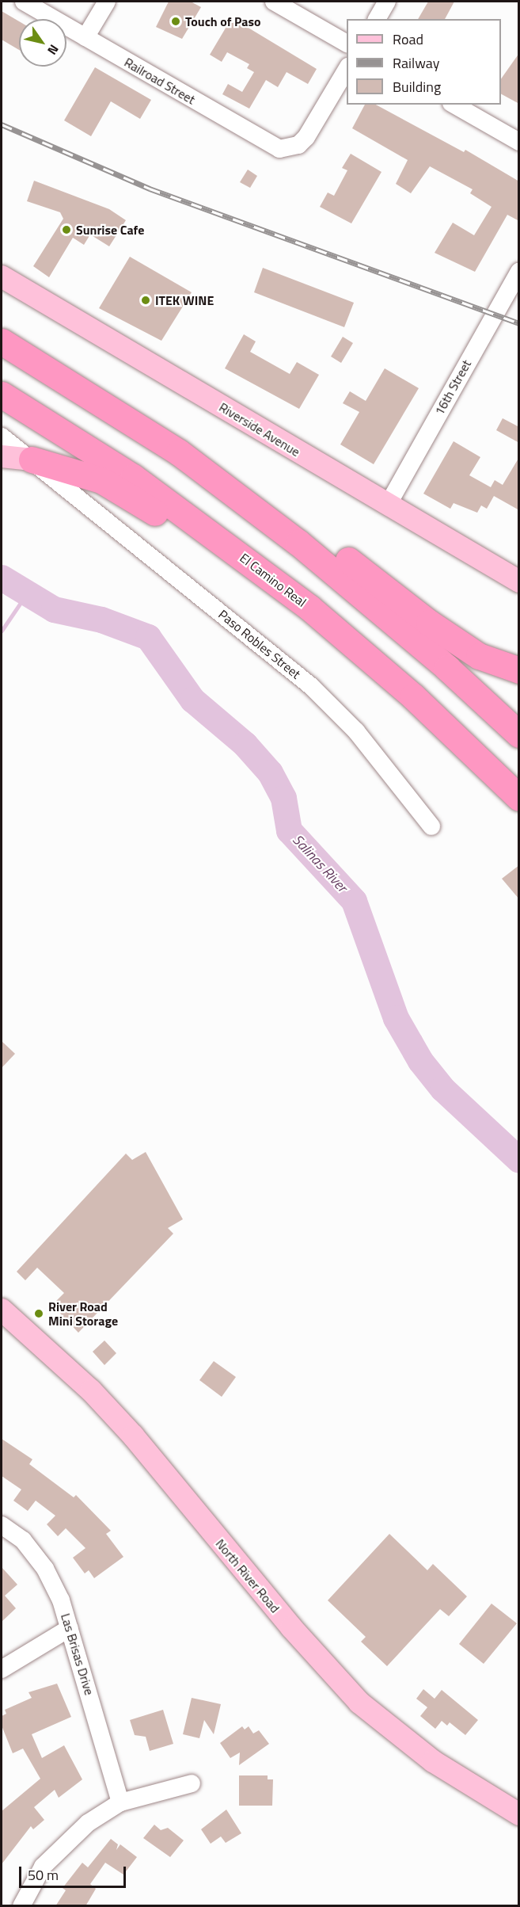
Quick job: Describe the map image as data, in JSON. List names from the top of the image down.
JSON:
{
  "streets": {
    "highway": ["El Camino Real"],
    "main road": ["Riverside Avenue", "Paso Robles Street", "North River Road"],
    "street": ["Railroad Street", "16th Street", "Las Brisas Drive"]
  },
  "crossings": [
    ["16th Street", "Riverside Avenue"]
  ],
  "water": ["Salinas River"],
  "places": [
    "Touch of Paso",
    "Sunrise Cafe",
    "ITEK WINE",
    "River Road Mini Storage"
  ],
  "legend": ["Road", "Railway", "Building"],
  "scale_bar": "50 m",
  "north": "bottom right"
}
